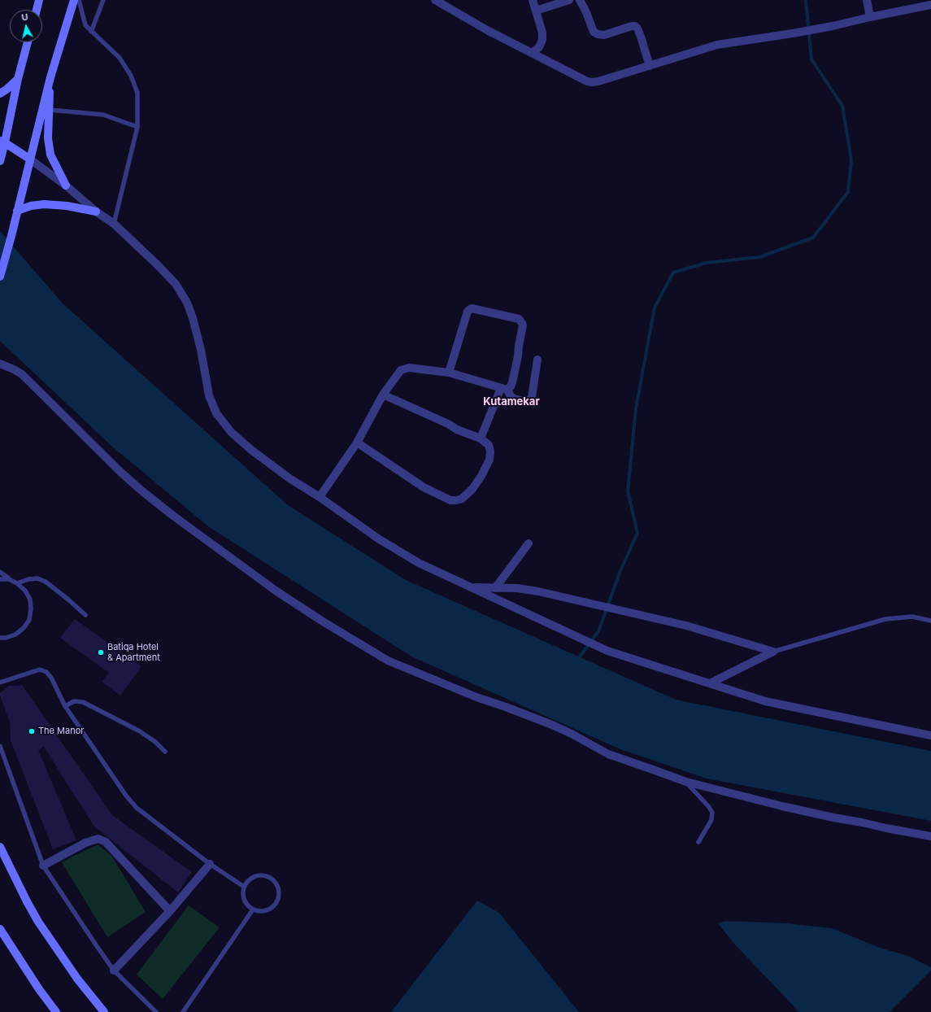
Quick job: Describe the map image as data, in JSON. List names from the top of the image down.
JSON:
{
  "districts": ["Kutamekar"],
  "places": ["Batiqa Hotel & Apartment", "The Manor"],
  "north": "top"
}
